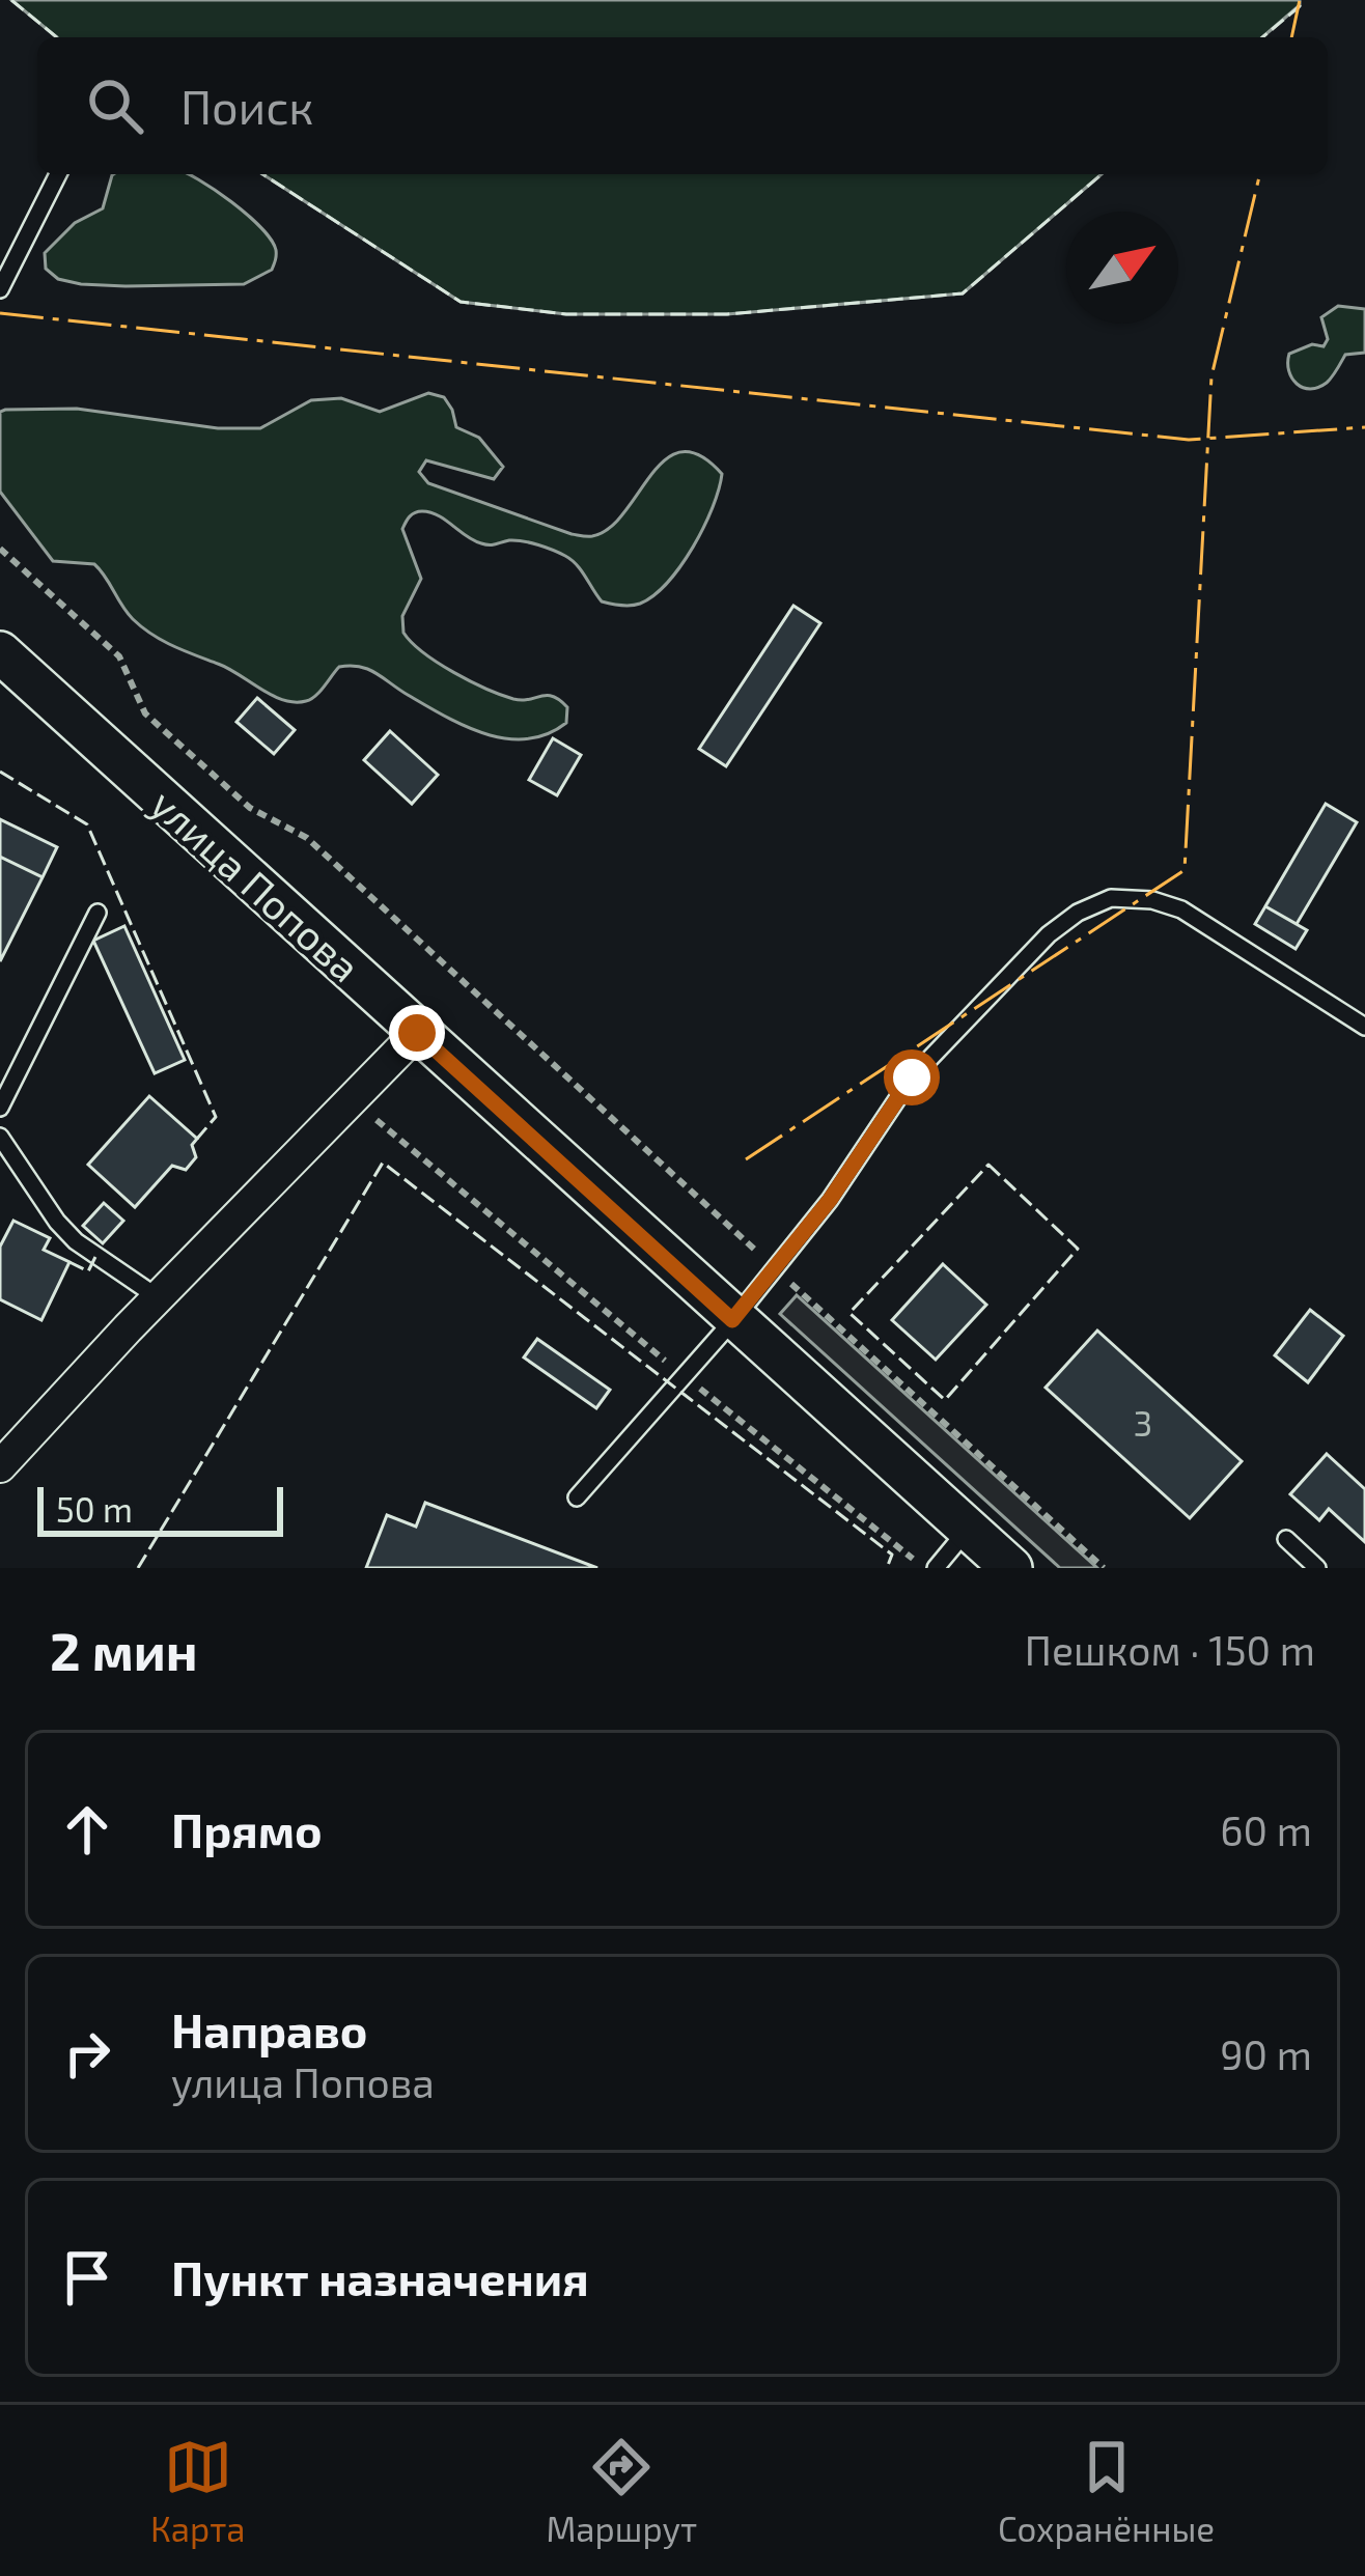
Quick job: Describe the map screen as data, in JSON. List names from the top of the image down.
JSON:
{
  "streets": {
    "main road": ["улица Попова"]
  },
  "house_numbers": ["3"],
  "scale_bar": "50 m",
  "north": "top right",
  "page": {
    "search": "Поиск",
    "scale": "50 m",
    "heading": ["2 мин", "Пешком · 150 m"],
    "list": [
      ["Прямо", "60 m"],
      ["Направо", "улица Попова", "90 m"],
      "Пункт назначения"
    ],
    "nav": ["Карта", "Маршрут", "Сохранённые"]
  }
}
